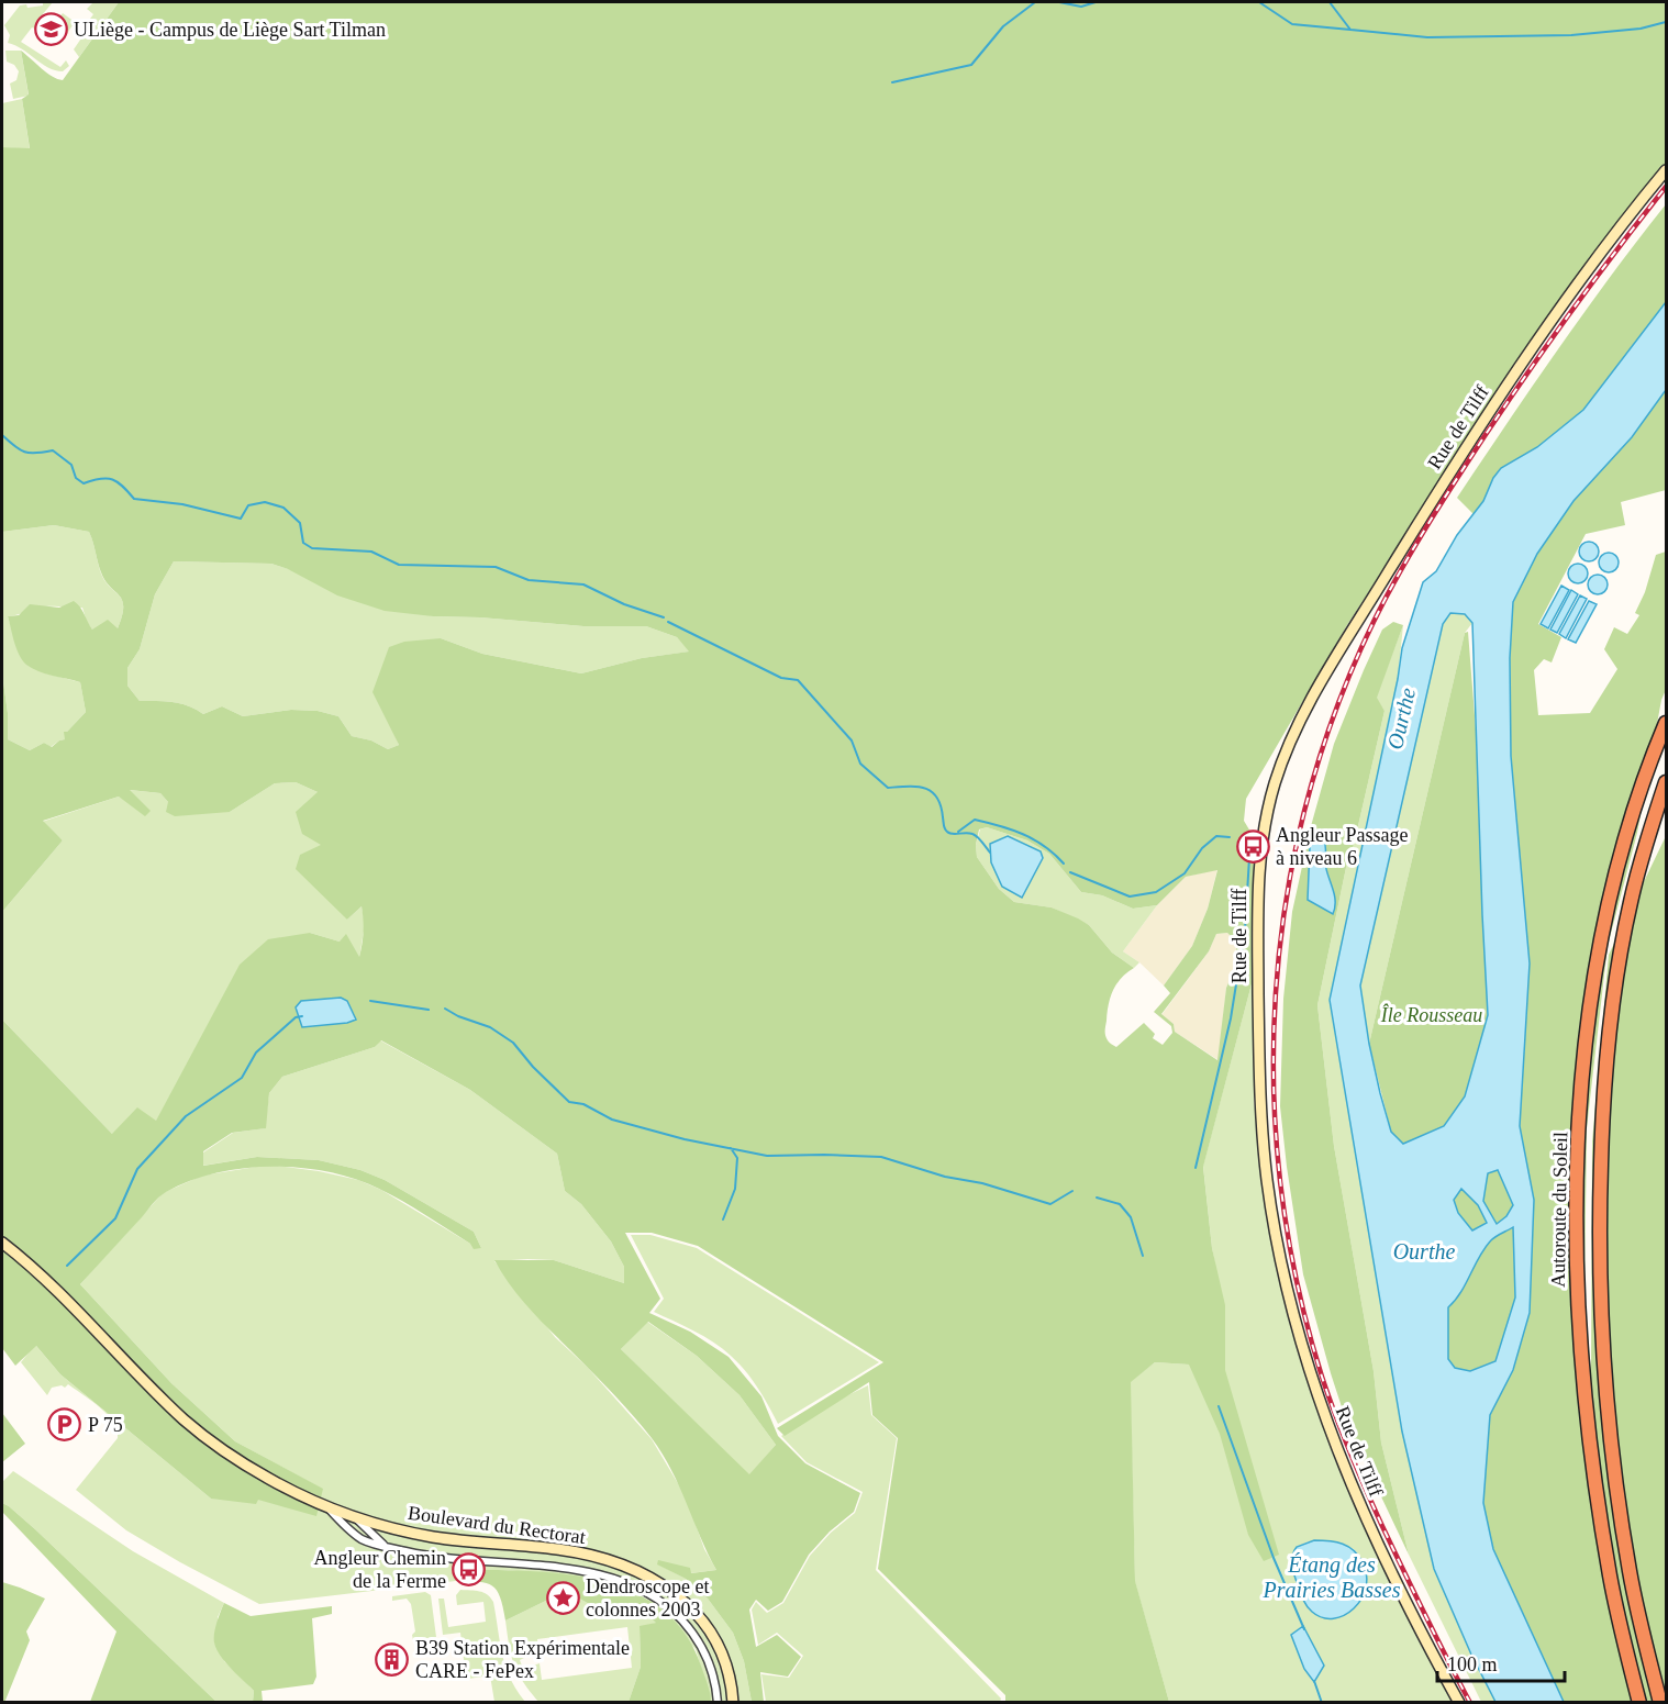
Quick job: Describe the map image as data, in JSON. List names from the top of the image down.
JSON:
{
  "streets": {
    "highway": ["Autoroute du Soleil"],
    "main road": ["Rue de Tilff", "Boulevard du Rectorat"]
  },
  "water": ["Ourthe", "Étang des Prairies Basses"],
  "parks": ["Île Rousseau"],
  "places": {
    "school or university": ["ULiège - Campus de Liège Sart Tilman"],
    "bus stop": ["Angleur Passage à niveau 6", "Angleur Chemin de la Ferme"],
    "parking": ["P 75"],
    "place": ["Dendroscope et colonnes 2003"],
    "building": ["B39 Station Expérimentale CARE - FePex"]
  },
  "scale_bar": "100 m"
}
